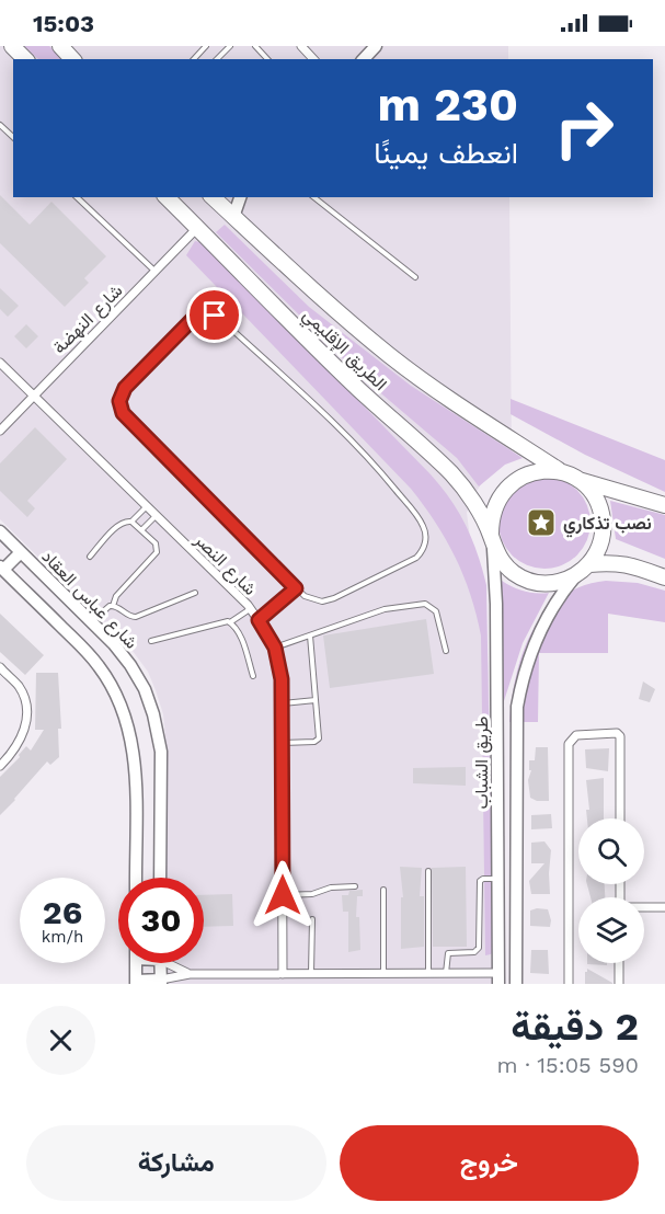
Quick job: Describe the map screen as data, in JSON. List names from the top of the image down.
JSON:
{
  "streets": {
    "highway": ["الطريق الإقليمي"],
    "street": [
      "شارع النهضة",
      "شارع النصر",
      "شارع عباس العقاد",
      "طريق الشباب"
    ]
  },
  "crossings": [
    ["شارع النهضة", "الطريق الإقليمي"],
    ["شارع النهضة", "شارع النصر"],
    ["الطريق الإقليمي", "طريق الشباب"]
  ],
  "places": {
    "place": ["نصب تذكاري"]
  },
  "page": {
    "status": "15:03",
    "turn": ["230 m", "انعطف يمينًا"],
    "speed": "26 km/h",
    "limit": "30",
    "heading": ["2 دقيقة", "590 m · 15:05"],
    "buttons": ["خروج", "مشاركة"]
  }
}
